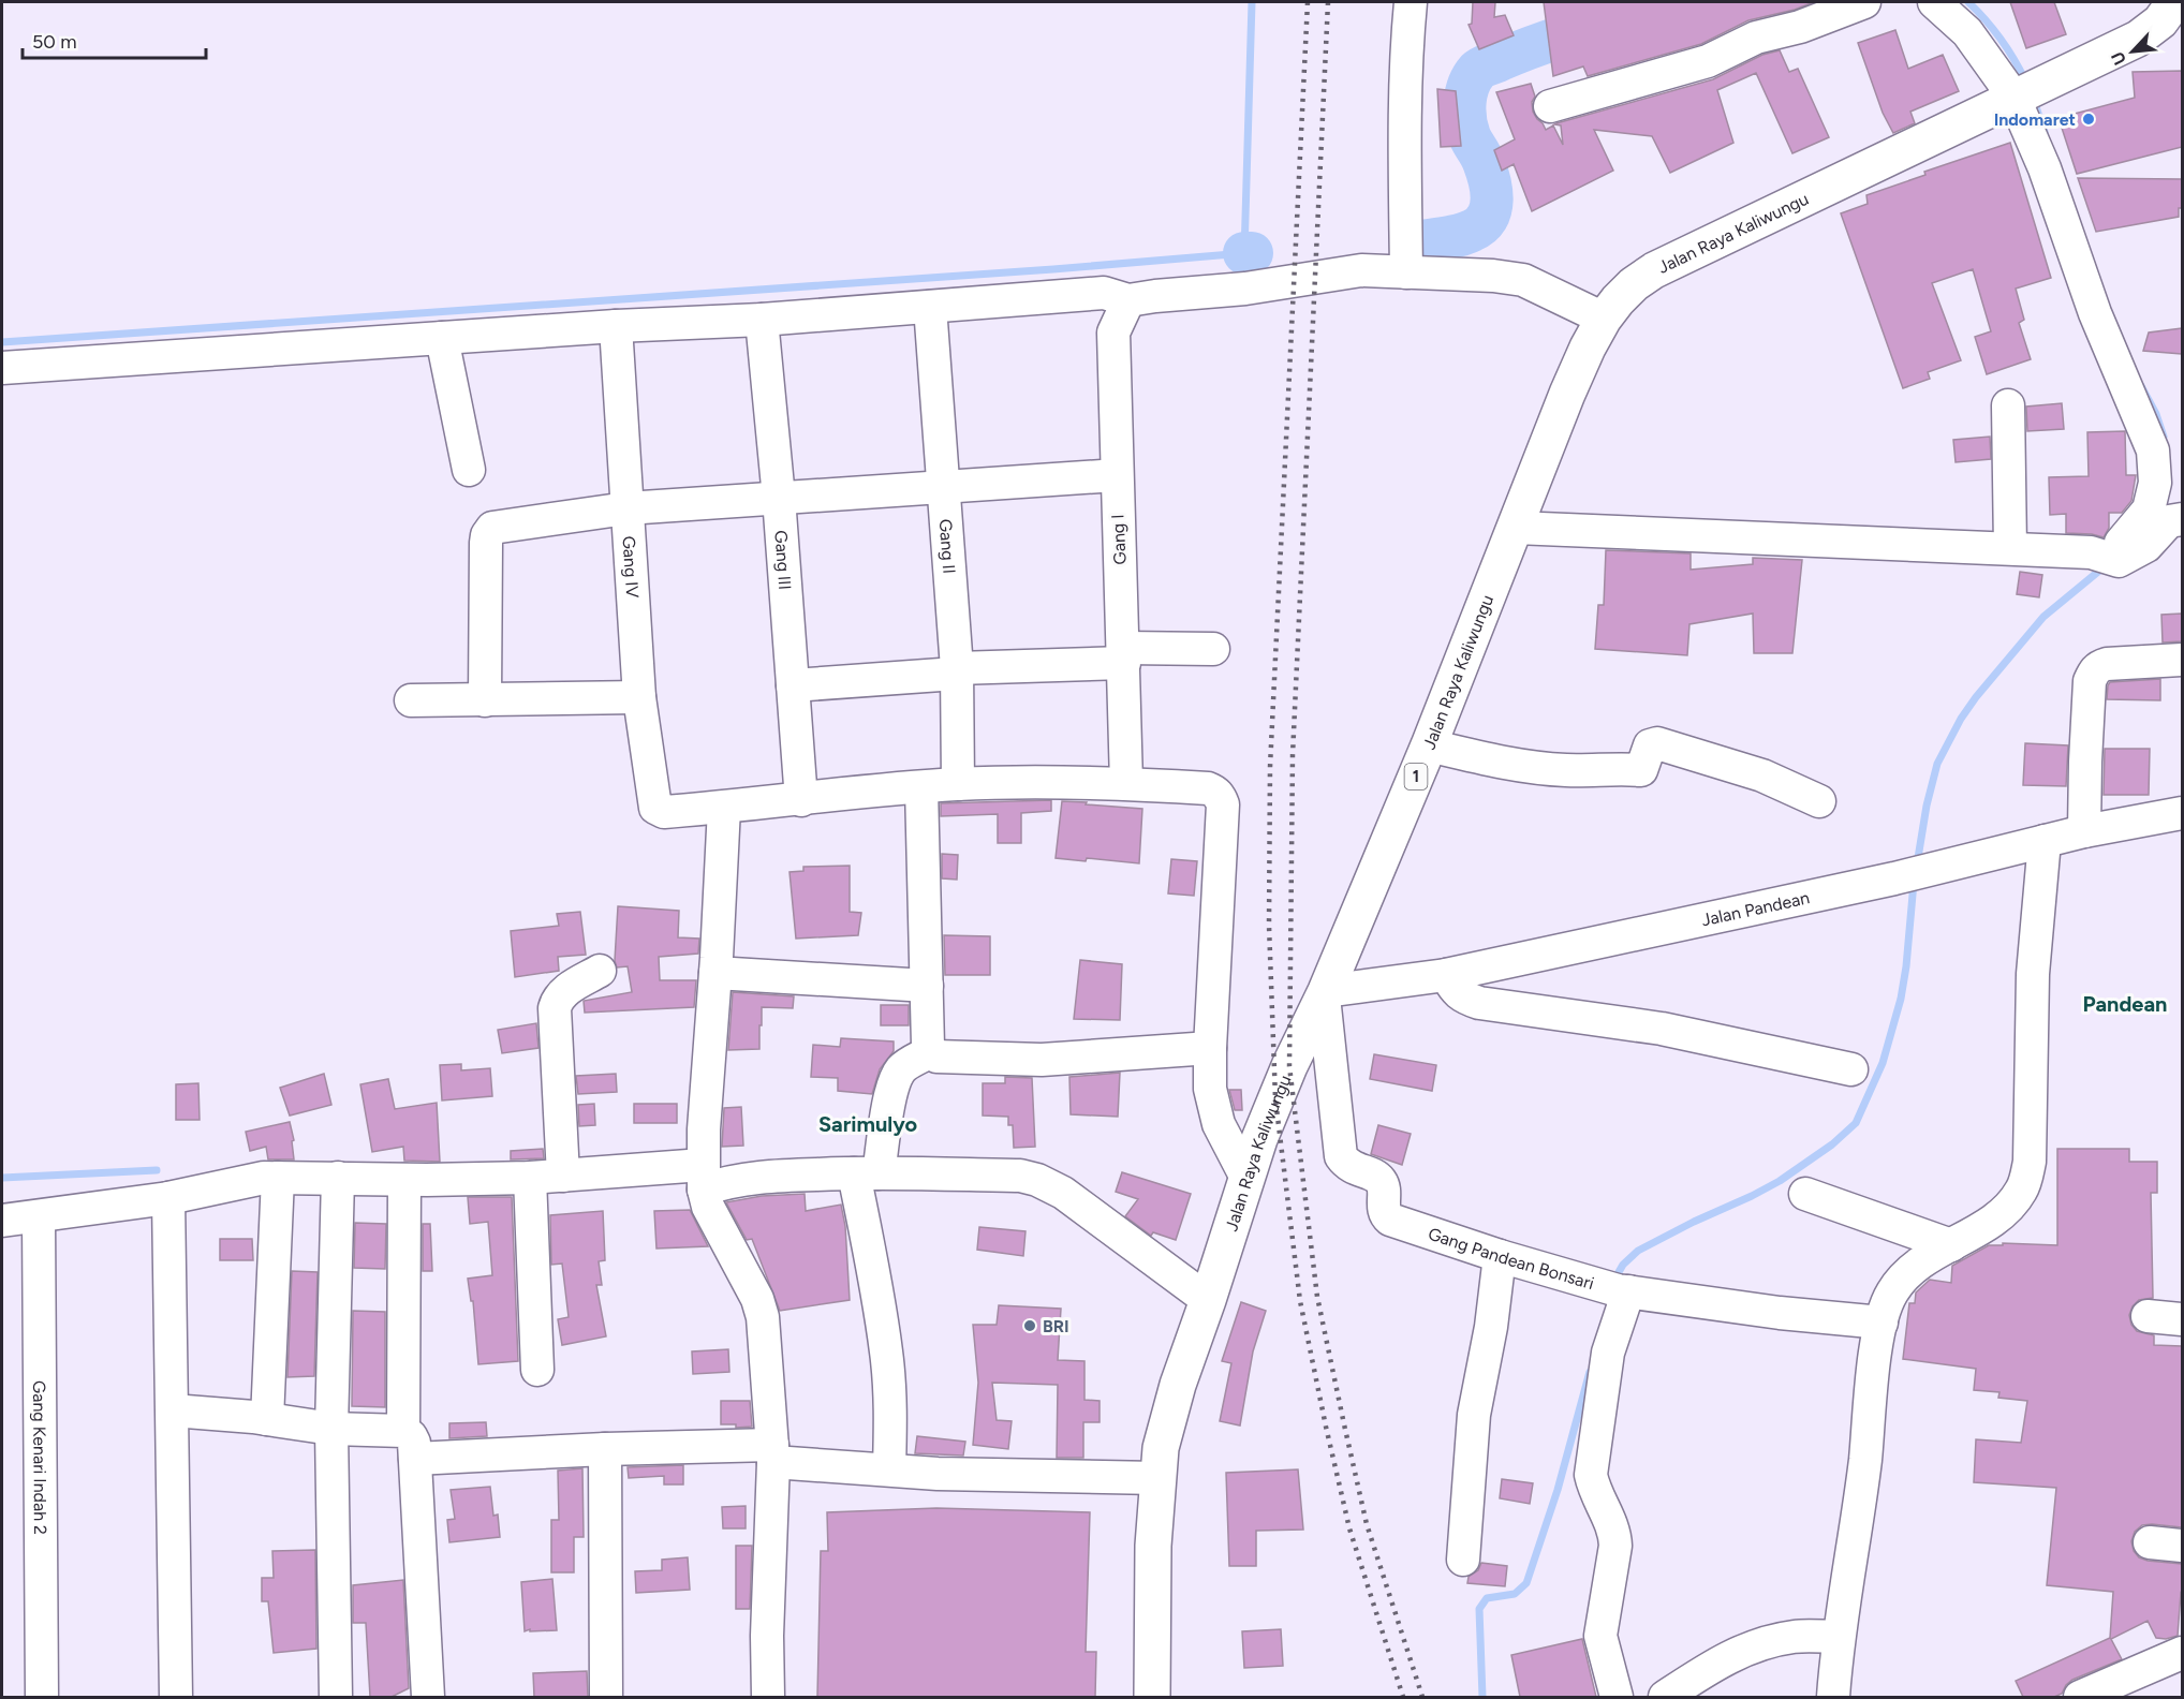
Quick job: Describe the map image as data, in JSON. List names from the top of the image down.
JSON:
{
  "streets": {
    "main road": ["Jalan Raya Kaliwungu", "1"],
    "street": [
      "Gang I",
      "Gang II",
      "Gang III",
      "Gang IV",
      "Jalan Pandean",
      "Gang Pandean Bonsari",
      "Gang Kenari Indah 2"
    ]
  },
  "crossings": [
    ["Jalan Raya Kaliwungu", "Jalan Pandean"],
    ["Jalan Raya Kaliwungu", "Gang Pandean Bonsari"],
    ["Jalan Pandean", "Gang Pandean Bonsari"]
  ],
  "districts": ["Pandean", "Sarimulyo"],
  "places": ["Indomaret", "BRI"],
  "scale_bar": "50 m",
  "north": "bottom left"
}
